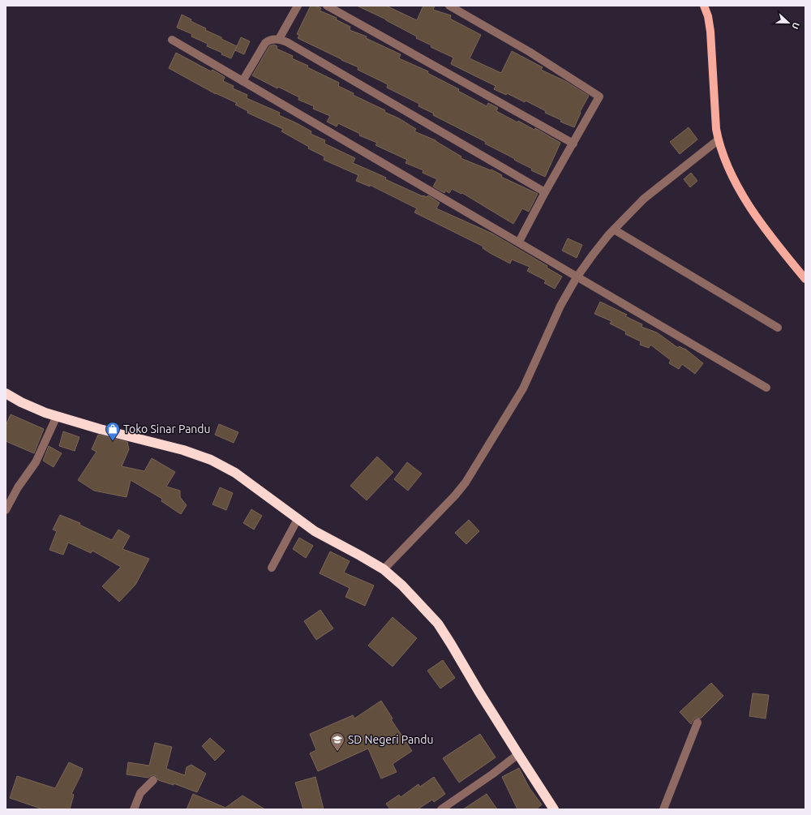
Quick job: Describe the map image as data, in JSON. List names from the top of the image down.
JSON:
{
  "places": {
    "shop": ["Toko Sinar Pandu"],
    "school or university": ["SD Negeri Pandu"]
  },
  "north": "right"
}
